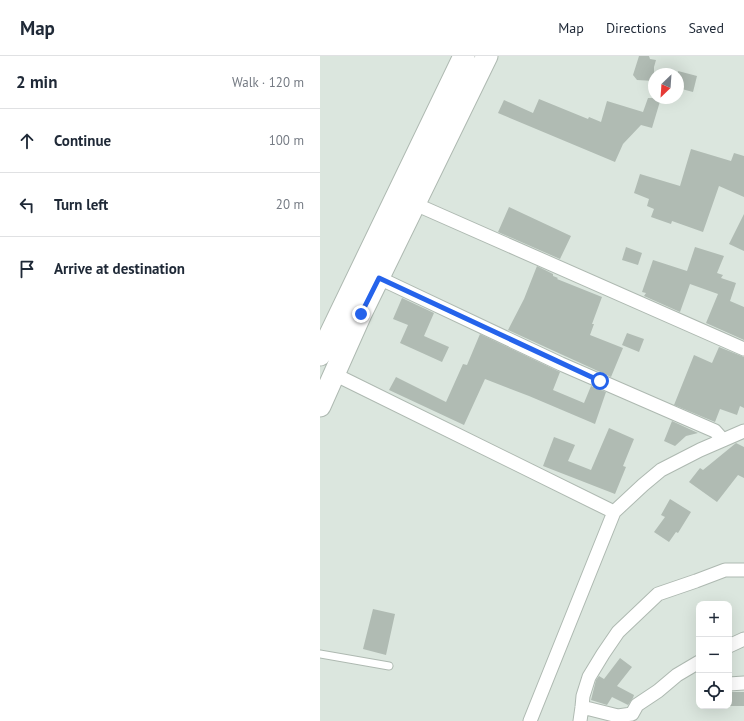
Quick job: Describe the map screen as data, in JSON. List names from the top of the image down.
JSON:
{
  "north": "bottom left",
  "page": {
    "header": "Map",
    "nav": ["Map", "Directions", "Saved"],
    "heading": ["2 min", "Walk · 120 m"],
    "list": [
      ["Continue", "100 m"],
      ["Turn left", "20 m"],
      "Arrive at destination"
    ],
    "map_buttons": ["+", "−"]
  }
}
